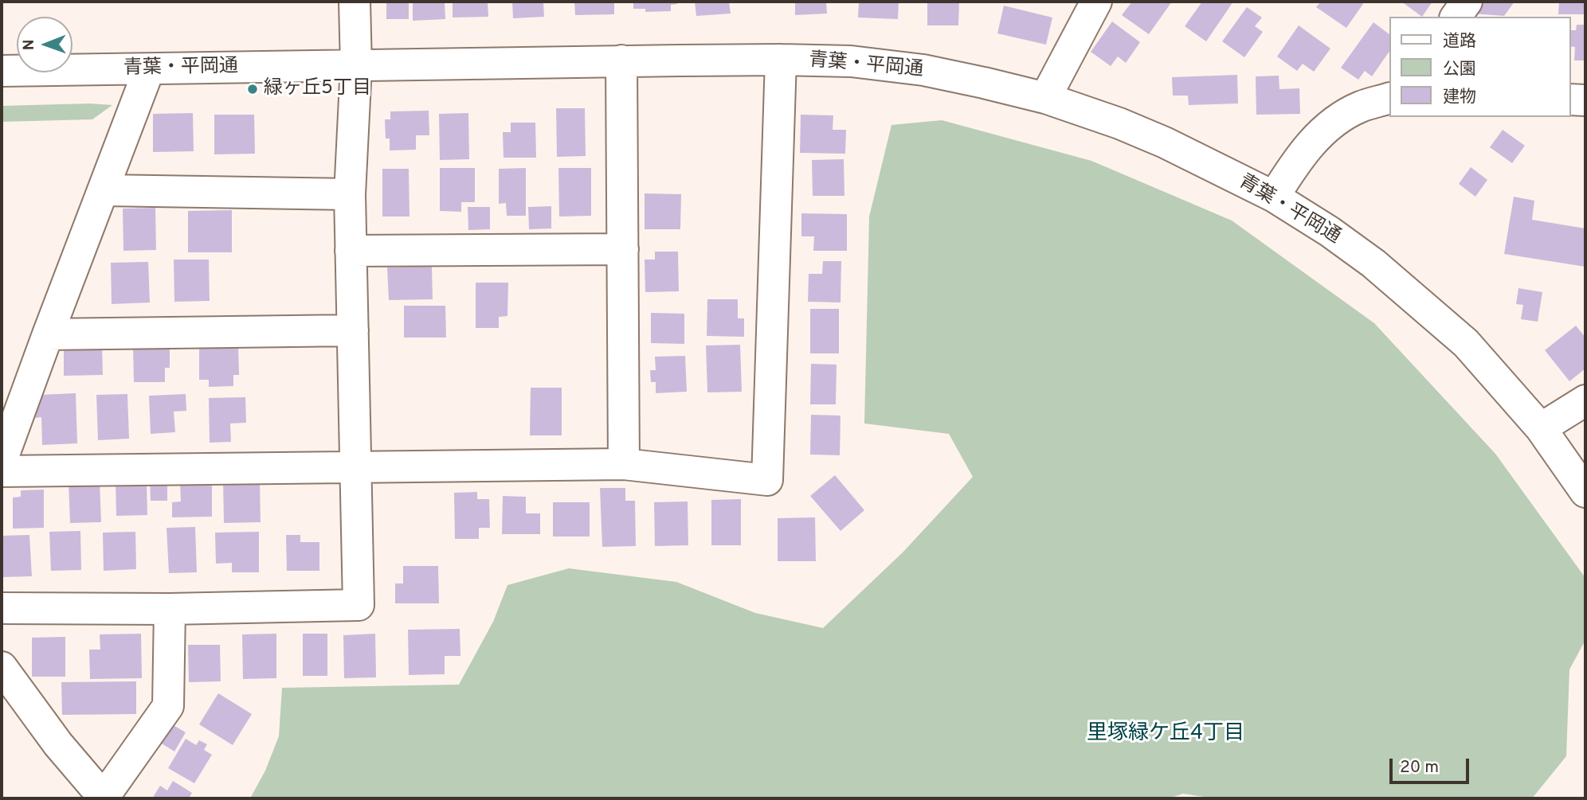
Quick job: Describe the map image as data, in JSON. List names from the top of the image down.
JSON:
{
  "streets": {
    "street": ["青葉・平岡通"]
  },
  "districts": ["里塚緑ケ丘4丁目"],
  "places": ["緑ヶ丘5丁目"],
  "legend": ["道路", "公園", "建物"],
  "scale_bar": "20 m",
  "north": "left"
}
